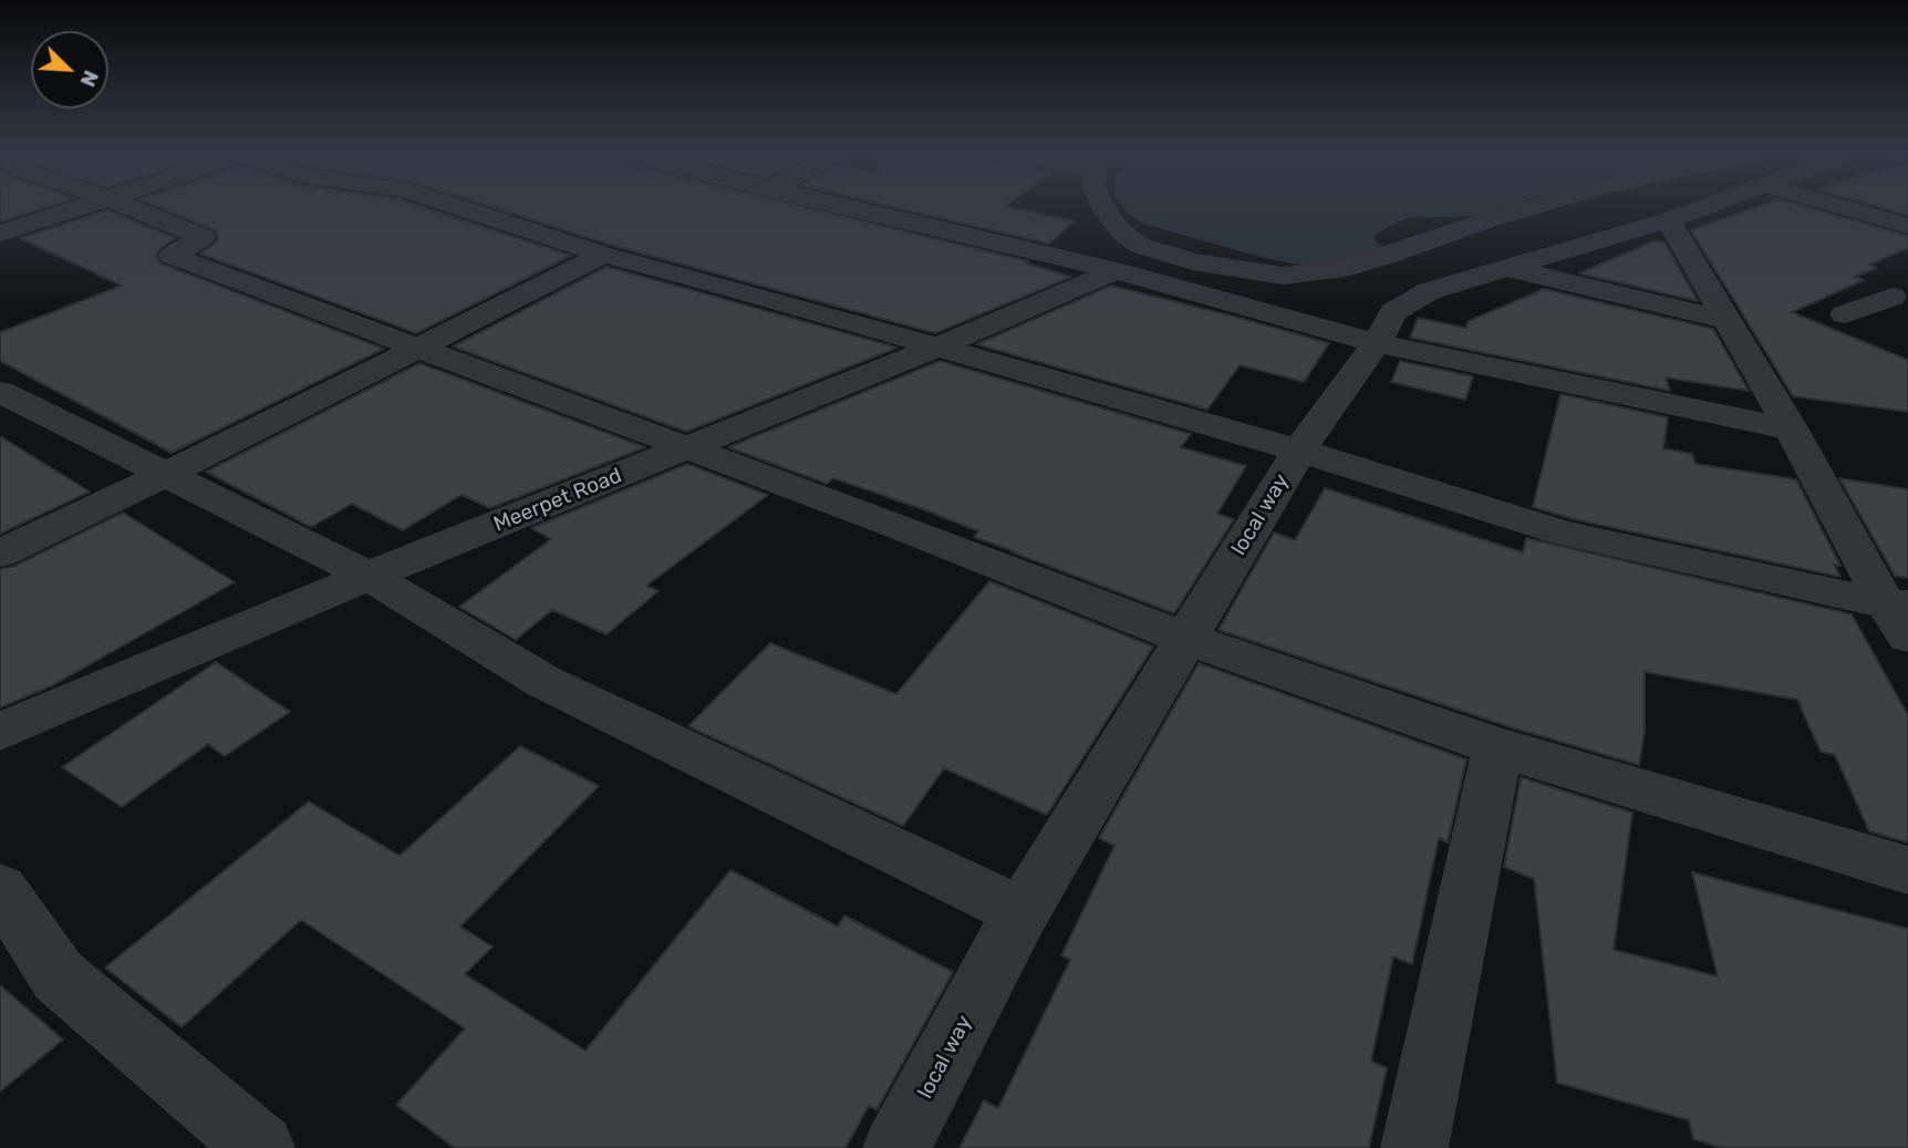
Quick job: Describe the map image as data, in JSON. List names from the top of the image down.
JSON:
{
  "streets": {
    "street": ["Meerpet Road", "local way"]
  },
  "north": "bottom right"
}
